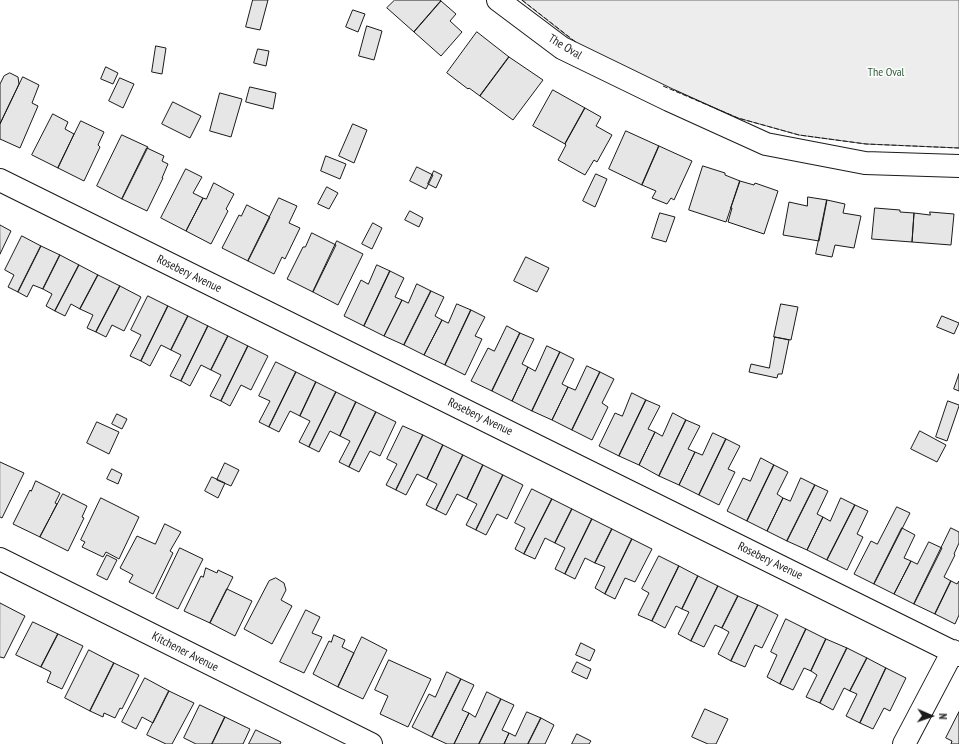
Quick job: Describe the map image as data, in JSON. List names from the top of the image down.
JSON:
{
  "streets": {
    "street": ["The Oval", "Rosebery Avenue", "Kitchener Avenue"]
  },
  "parks": ["The Oval"],
  "north": "right"
}
